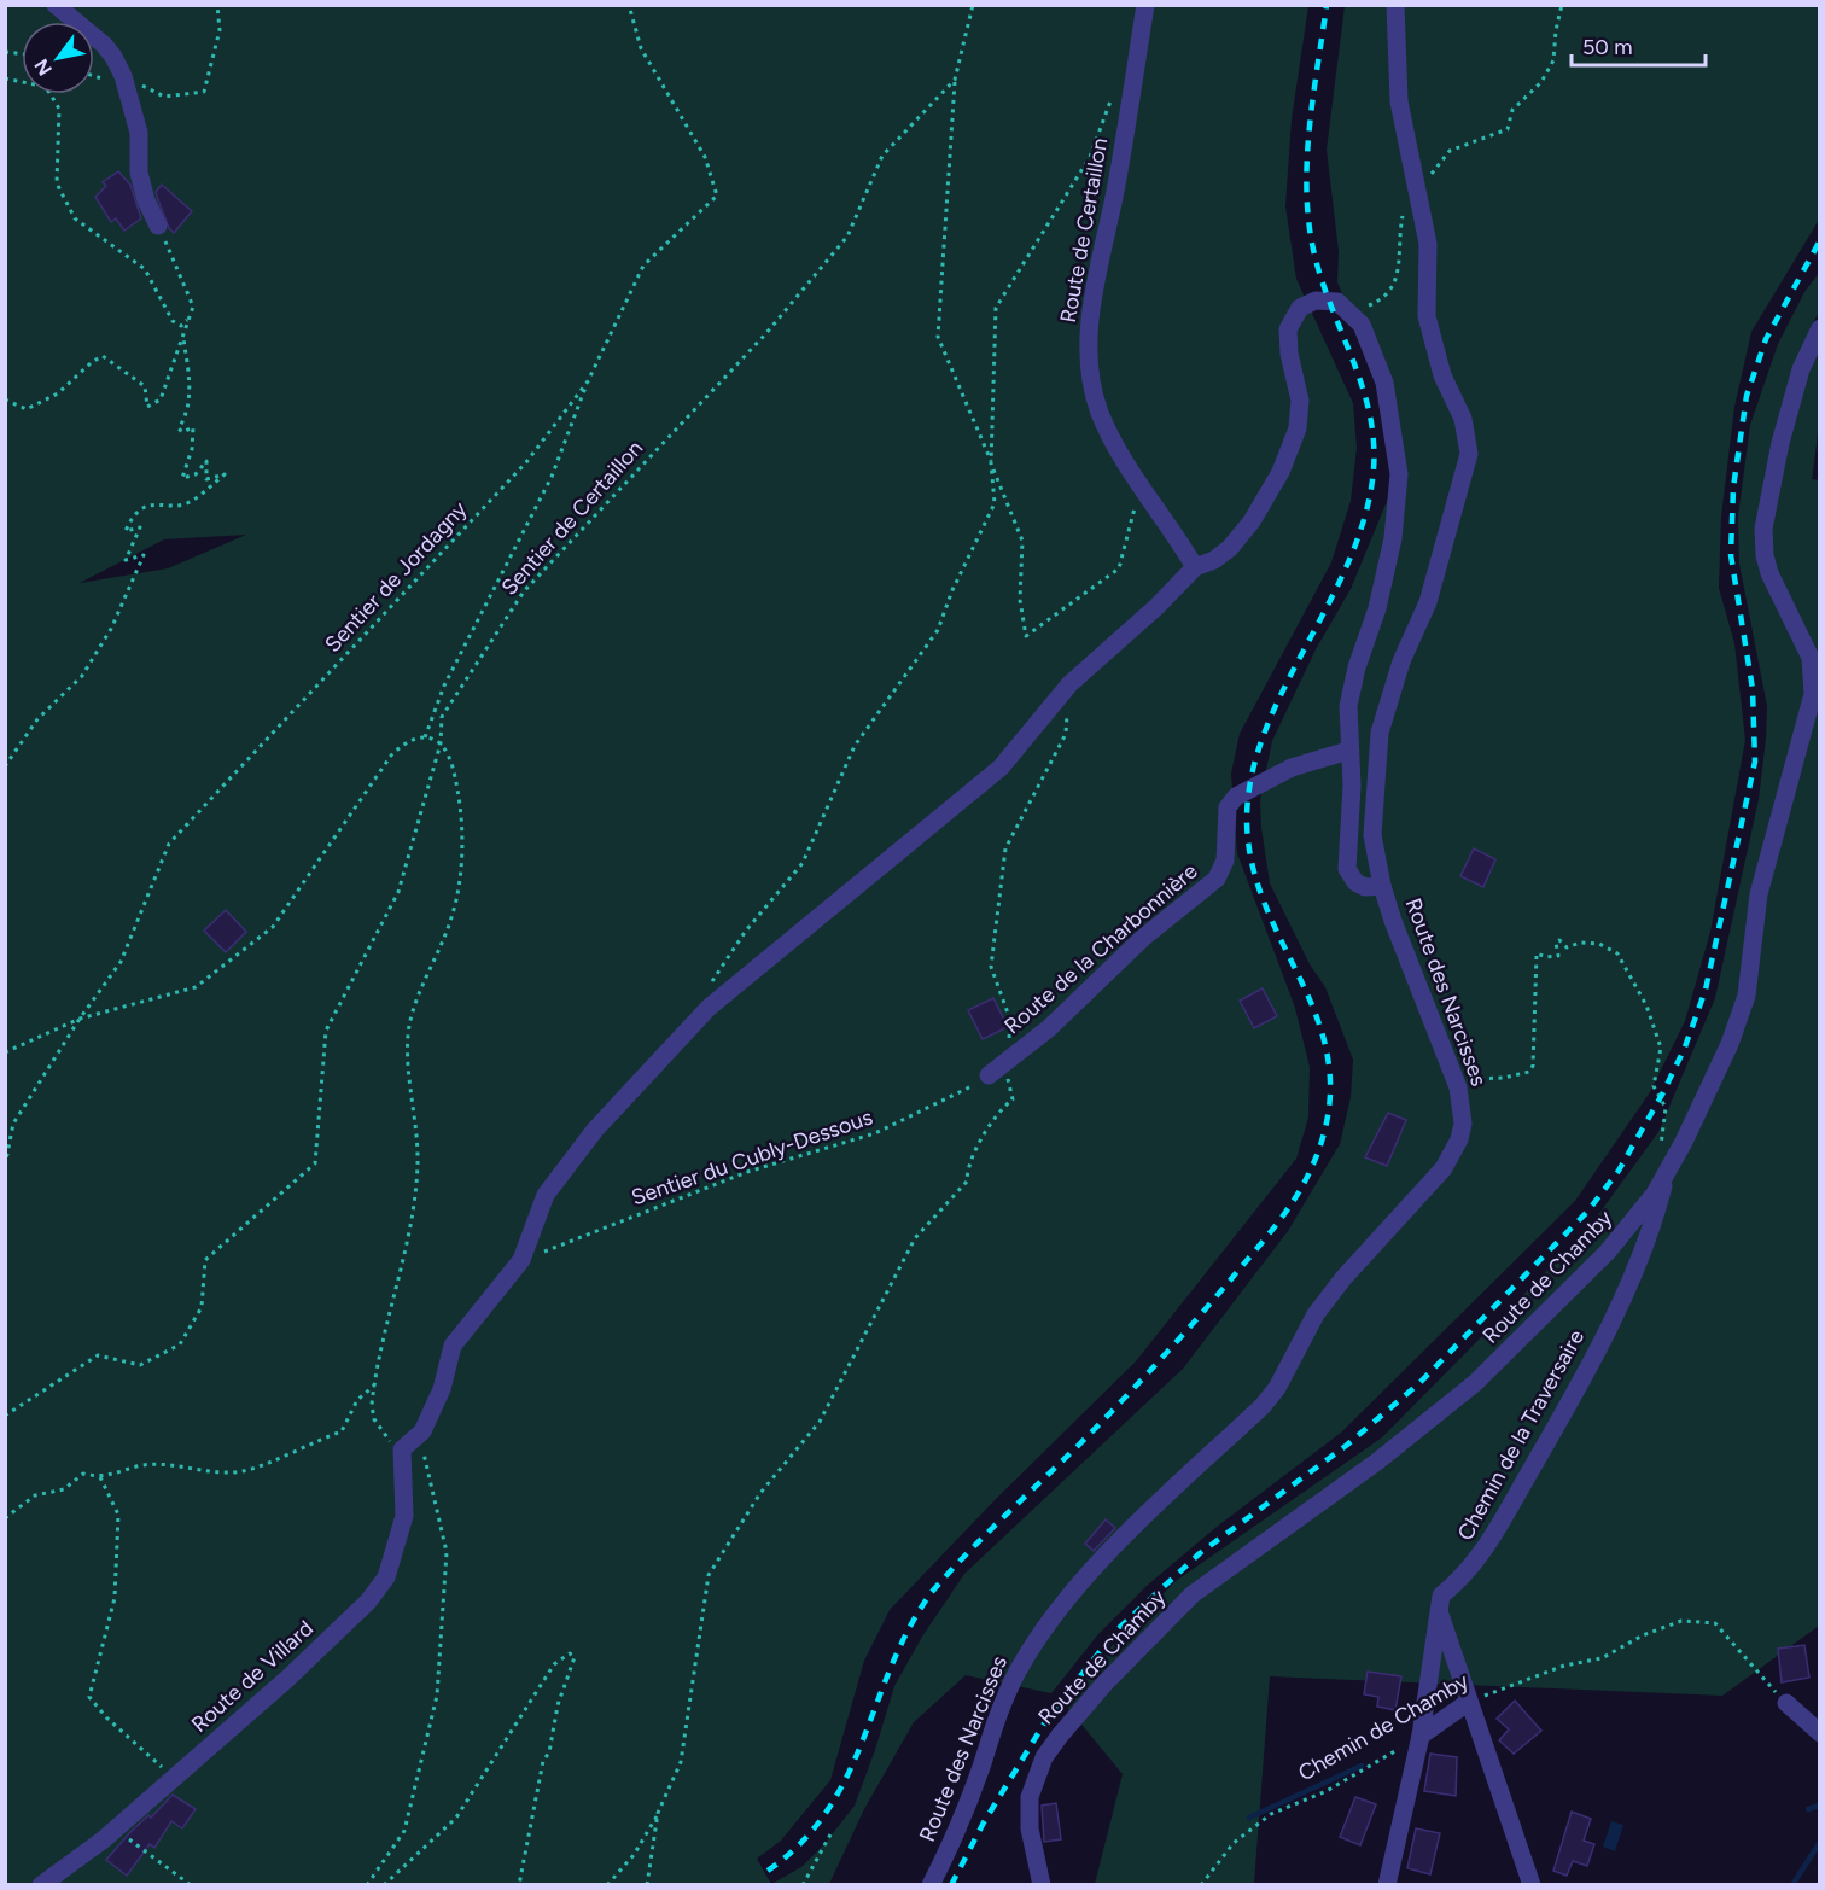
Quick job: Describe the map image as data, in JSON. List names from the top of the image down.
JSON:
{
  "streets": {
    "street": [
      "Route de Certaillon",
      "Route de la Charbonnière",
      "Route des Narcisses",
      "Route de Chamby",
      "Chemin de la Traversaire",
      "Route de Villard",
      "Chemin de Chamby"
    ],
    "path": ["Sentier de Certaillon", "Sentier de Jordagny", "Sentier du Cubly-Dessous"]
  },
  "crossings": [
    ["Route de la Charbonnière", "Sentier du Cubly-Dessous"],
    ["Route de Chamby", "Chemin de la Traversaire"],
    ["Chemin de la Traversaire", "Chemin de Chamby"]
  ],
  "scale_bar": "50 m",
  "north": "bottom left"
}
